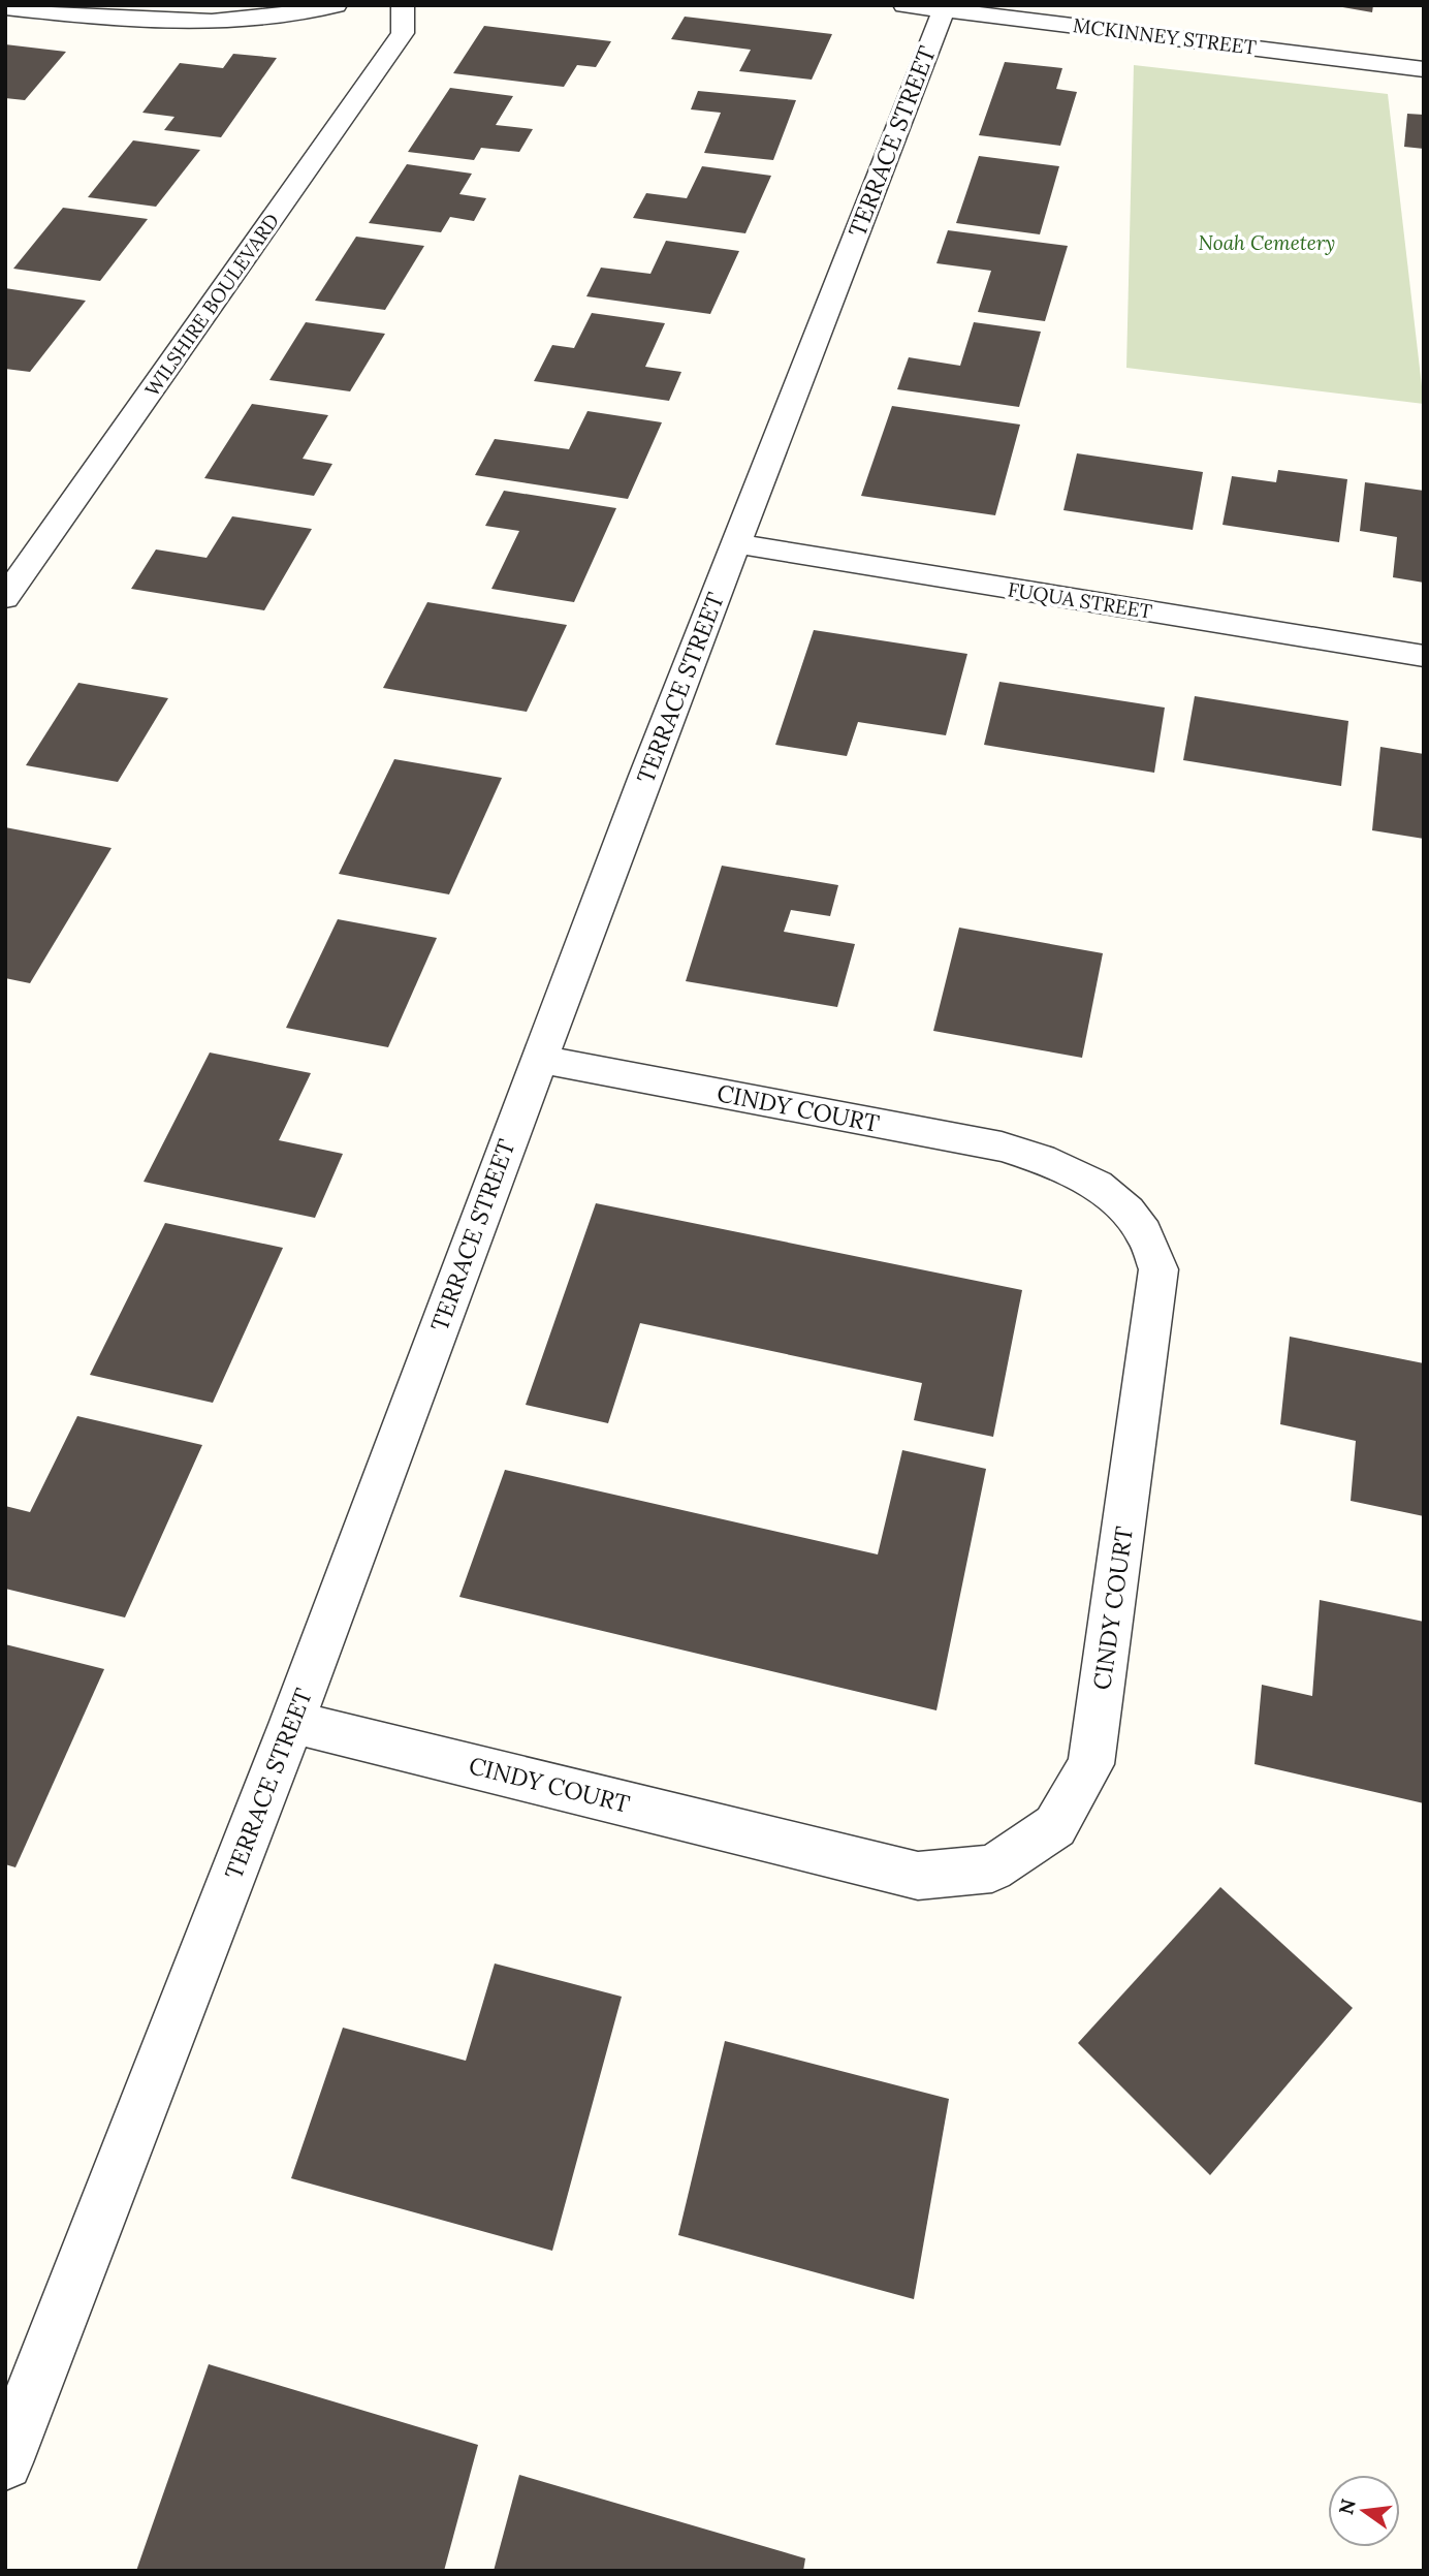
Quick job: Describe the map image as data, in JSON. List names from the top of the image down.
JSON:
{
  "streets": {
    "street": [
      "MCKINNEY STREET",
      "TERRACE STREET",
      "WILSHIRE BOULEVARD",
      "FUQUA STREET",
      "CINDY COURT"
    ]
  },
  "crossings": [
    ["MCKINNEY STREET", "TERRACE STREET"],
    ["TERRACE STREET", "FUQUA STREET"],
    ["TERRACE STREET", "CINDY COURT"]
  ],
  "parks": ["Noah Cemetery"],
  "north": "left"
}
